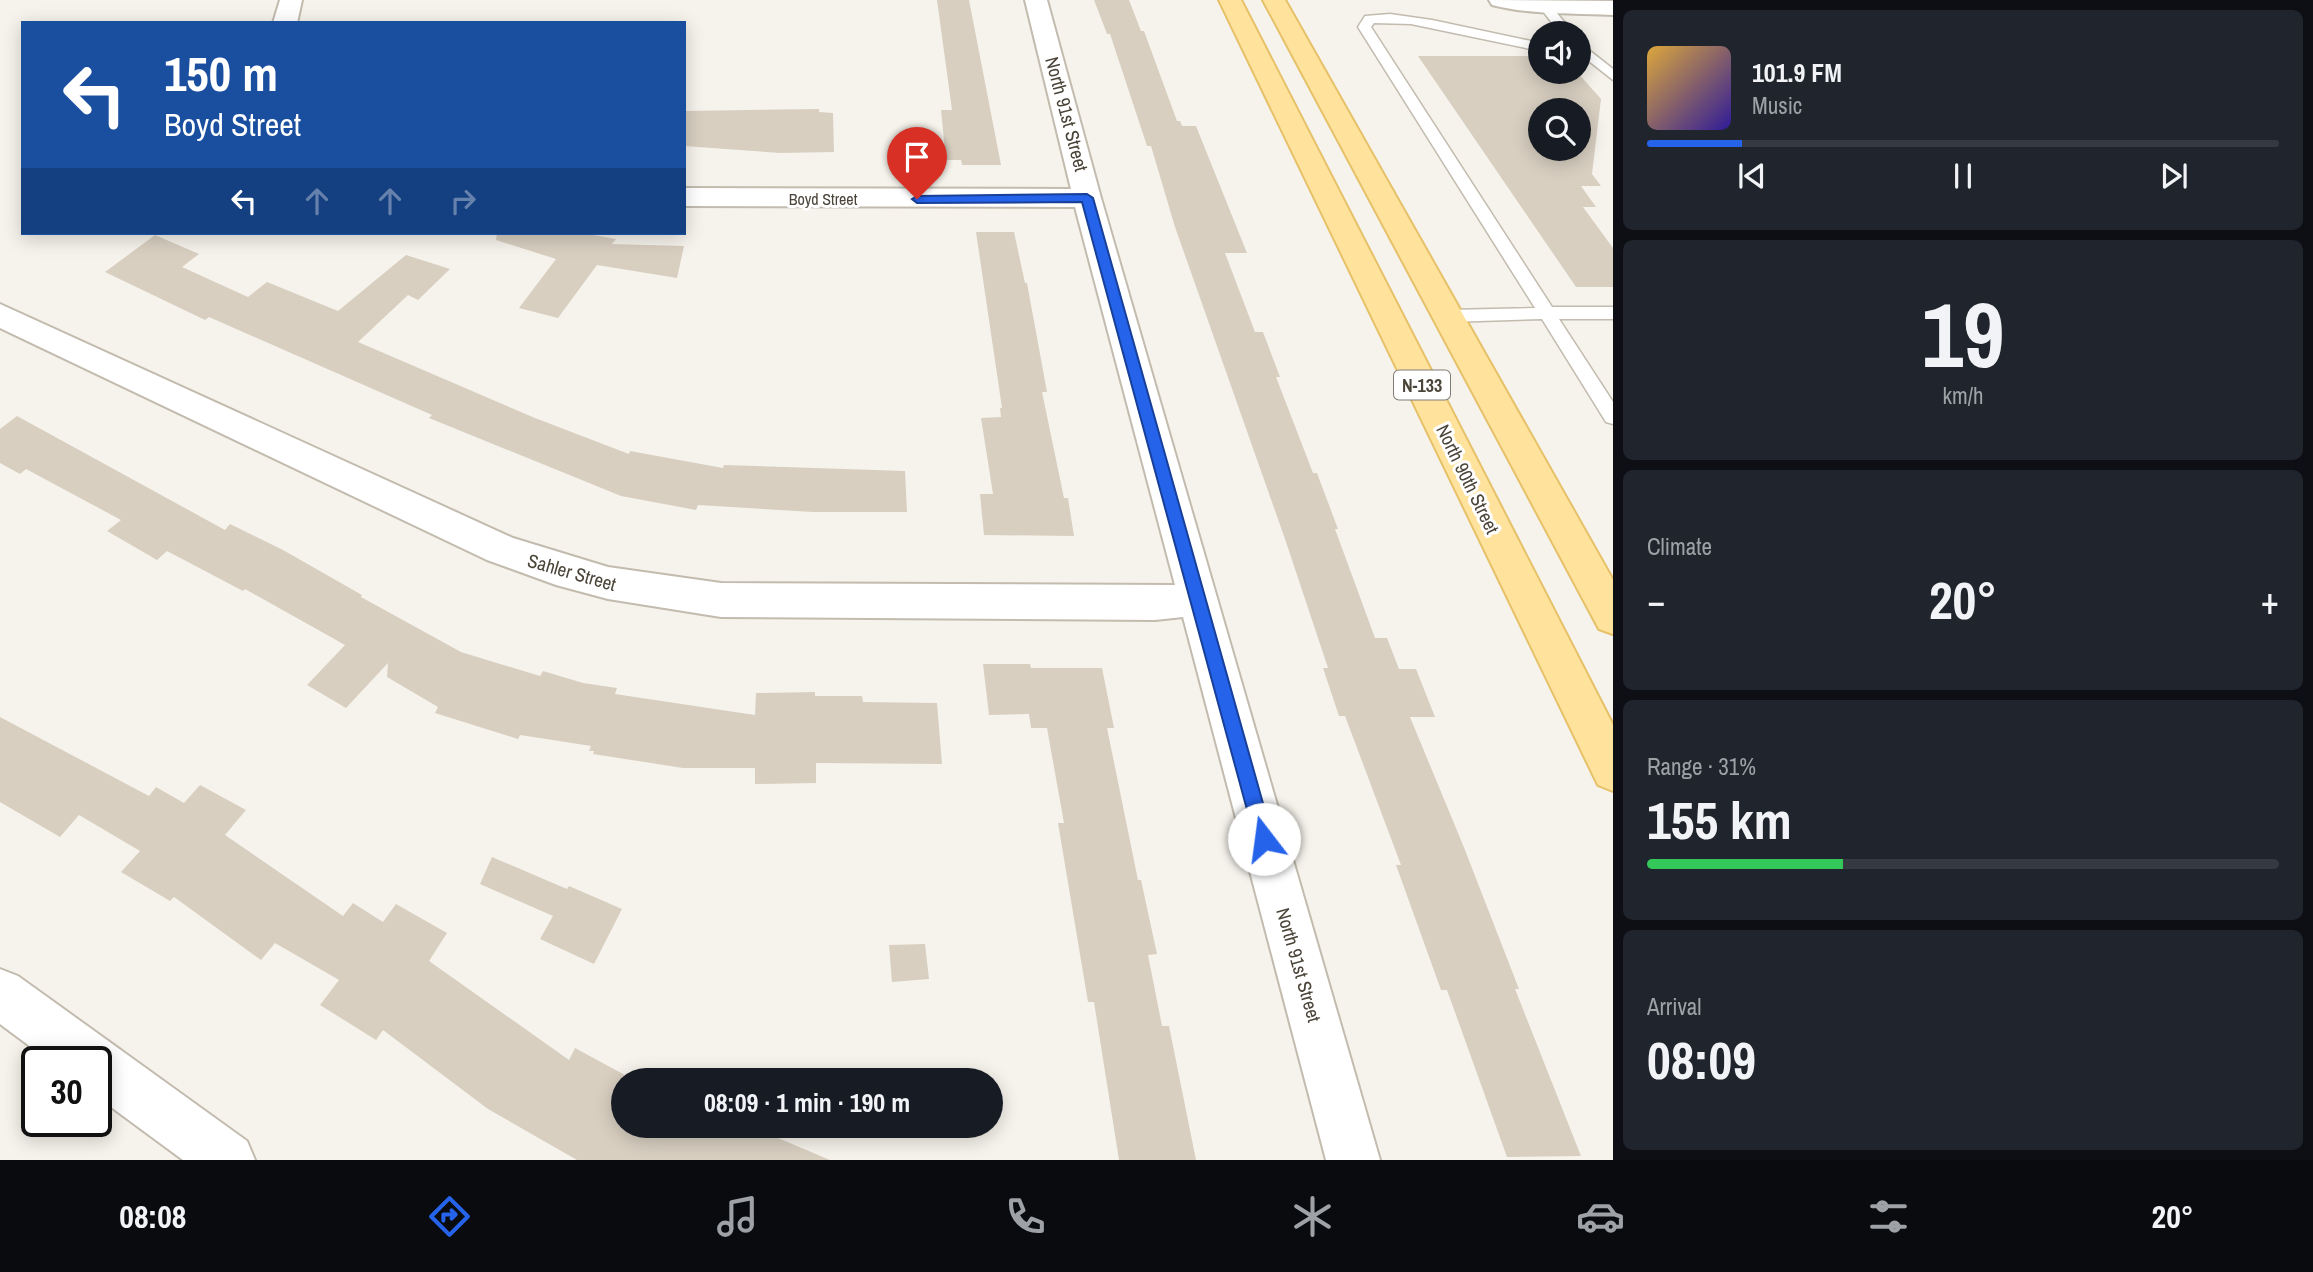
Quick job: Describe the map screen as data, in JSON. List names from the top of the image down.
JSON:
{
  "streets": {
    "main road": ["N-133", "North 90th Street"],
    "street": ["North 91st Street", "Boyd Street", "Sahler Street"]
  },
  "crossings": [
    ["North 91st Street", "Boyd Street"],
    ["North 91st Street", "Sahler Street"]
  ],
  "page": {
    "turn": ["150 m", "Boyd Street"],
    "song": ["101.9 FM", "Music"],
    "tile": [
      ["19", "km/h"],
      "Climate",
      ["Range · 31%", "155 km"],
      ["Arrival", "08:09"]
    ],
    "heat": ["−", "20°", "+"],
    "limit": "30",
    "trip": "08:09 · 1 min · 190 m",
    "tabs": ["08:08", "20°"]
  }
}
